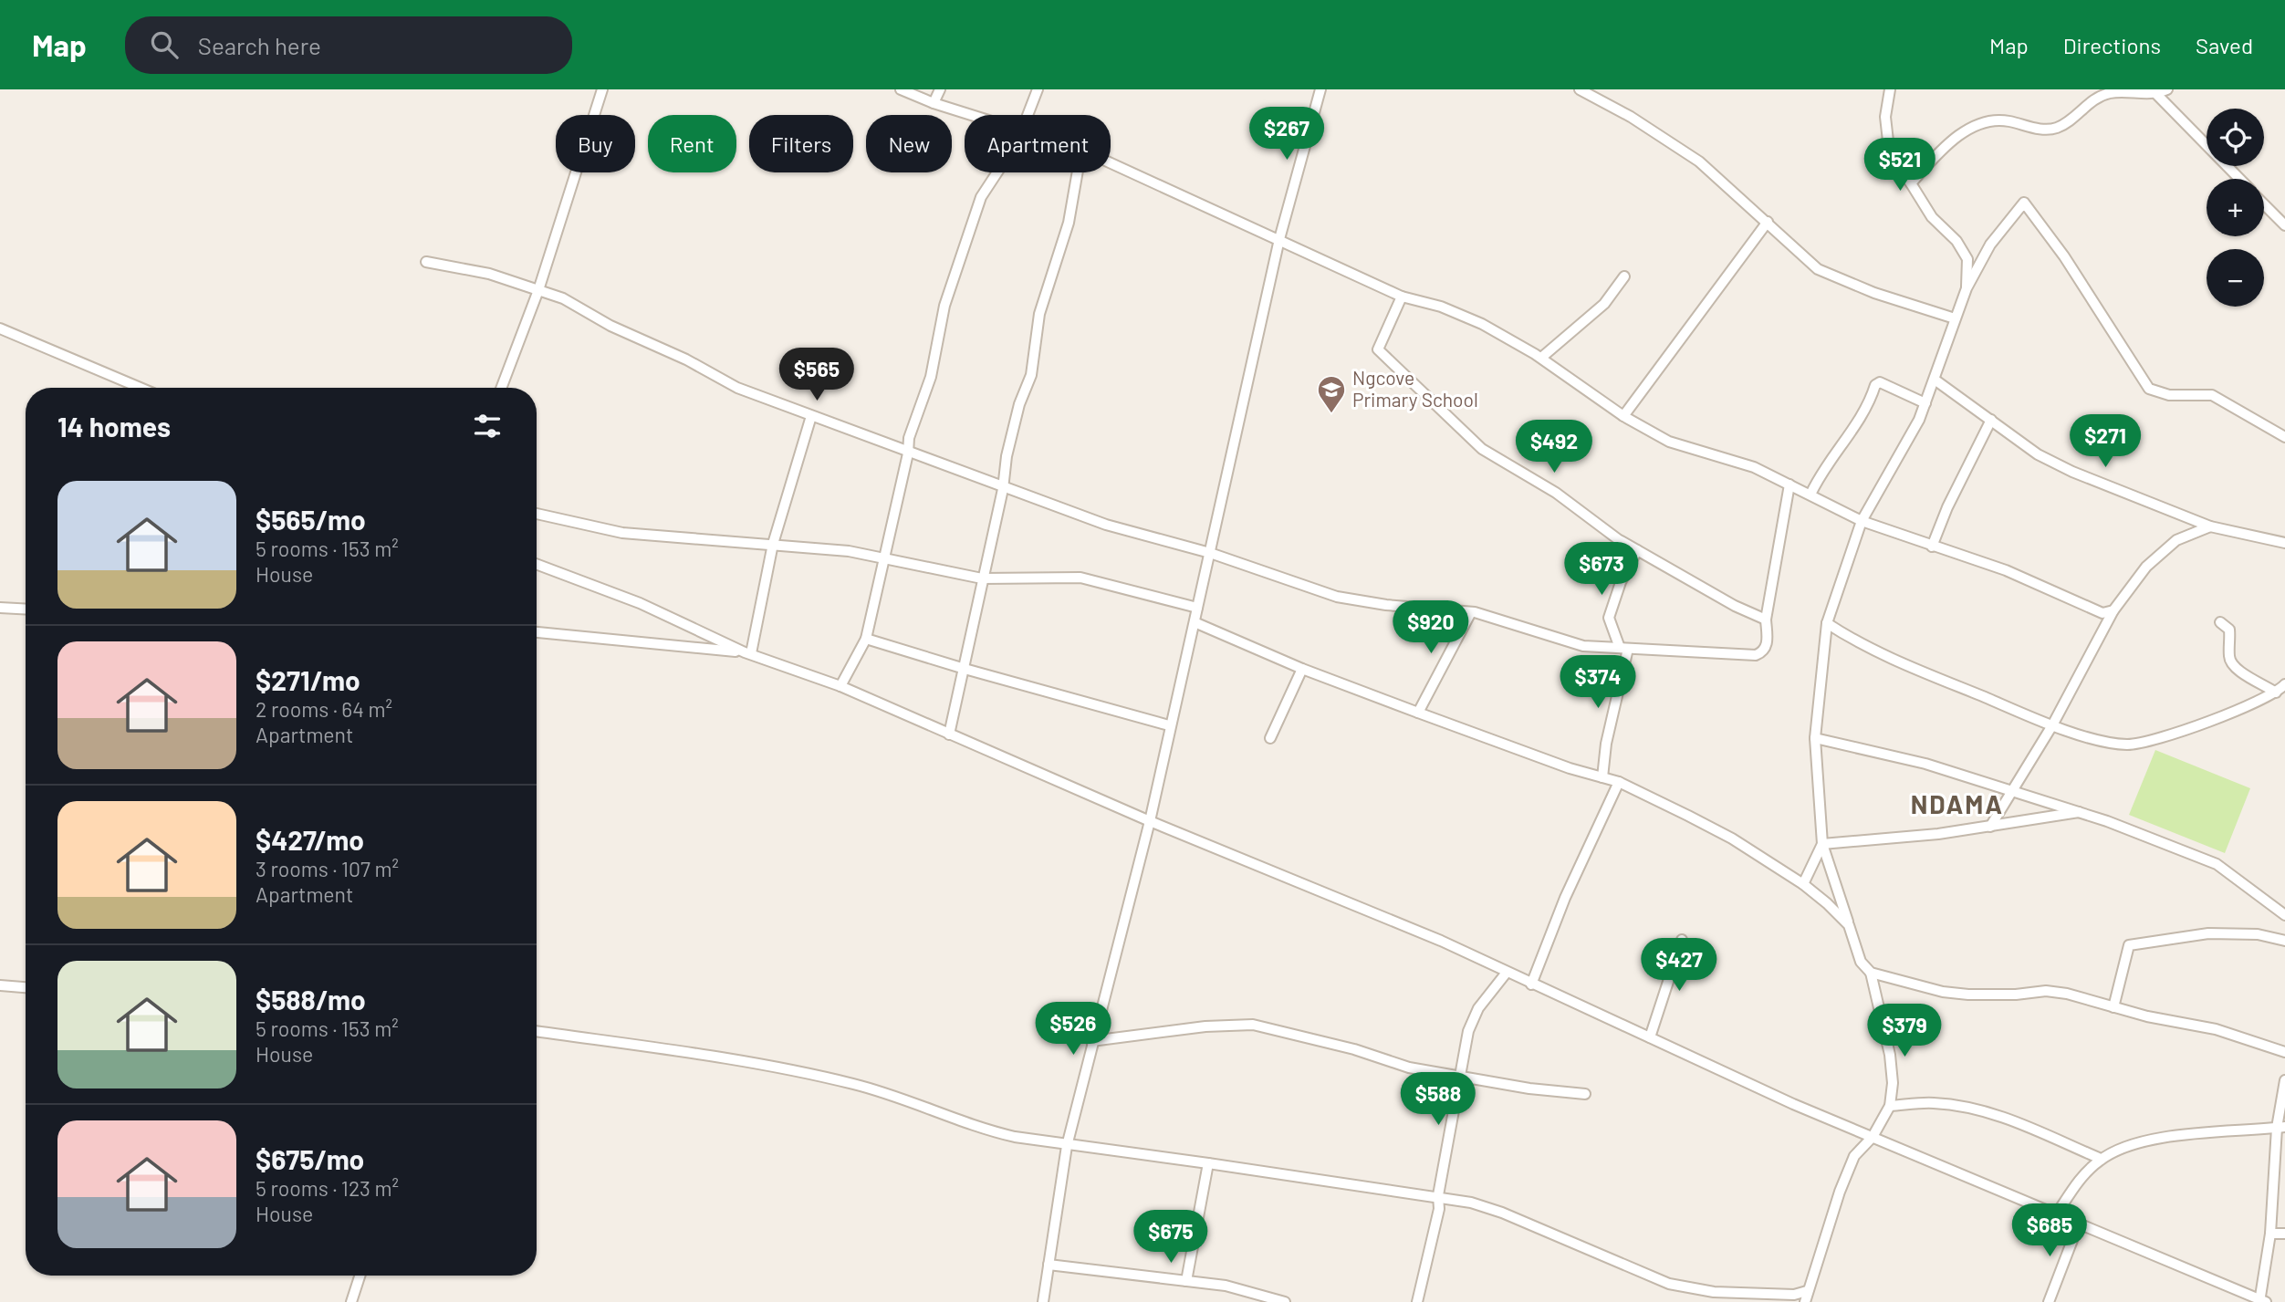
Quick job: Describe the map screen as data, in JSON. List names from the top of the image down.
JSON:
{
  "districts": ["NDAMA"],
  "places": {
    "school or university": ["Ngcove Primary School"]
  },
  "page": {
    "header": "Map",
    "search": "Search here",
    "nav": ["Map", "Directions", "Saved"],
    "price": [
      "$267",
      "$521",
      "$565",
      "$271",
      "$492",
      "$673",
      "$920",
      "$374",
      "$427",
      "$526",
      "$379",
      "$588",
      "$685",
      "$675"
    ],
    "map_buttons": ["+", "−"],
    "chip": [
      "Buy",
      "Rent",
      "Filters",
      "New",
      "Apartment"
    ],
    "heading": "14 homes",
    "list": [
      {
        "name": "$565/mo",
        "note": "5 rooms · 153 m² · House"
      },
      {
        "name": "$271/mo",
        "note": "2 rooms · 64 m² · Apartment"
      },
      {
        "name": "$427/mo",
        "note": "3 rooms · 107 m² · Apartment"
      },
      {
        "name": "$588/mo",
        "note": "5 rooms · 153 m² · House"
      },
      {
        "name": "$675/mo",
        "note": "5 rooms · 123 m² · House"
      }
    ]
  }
}
